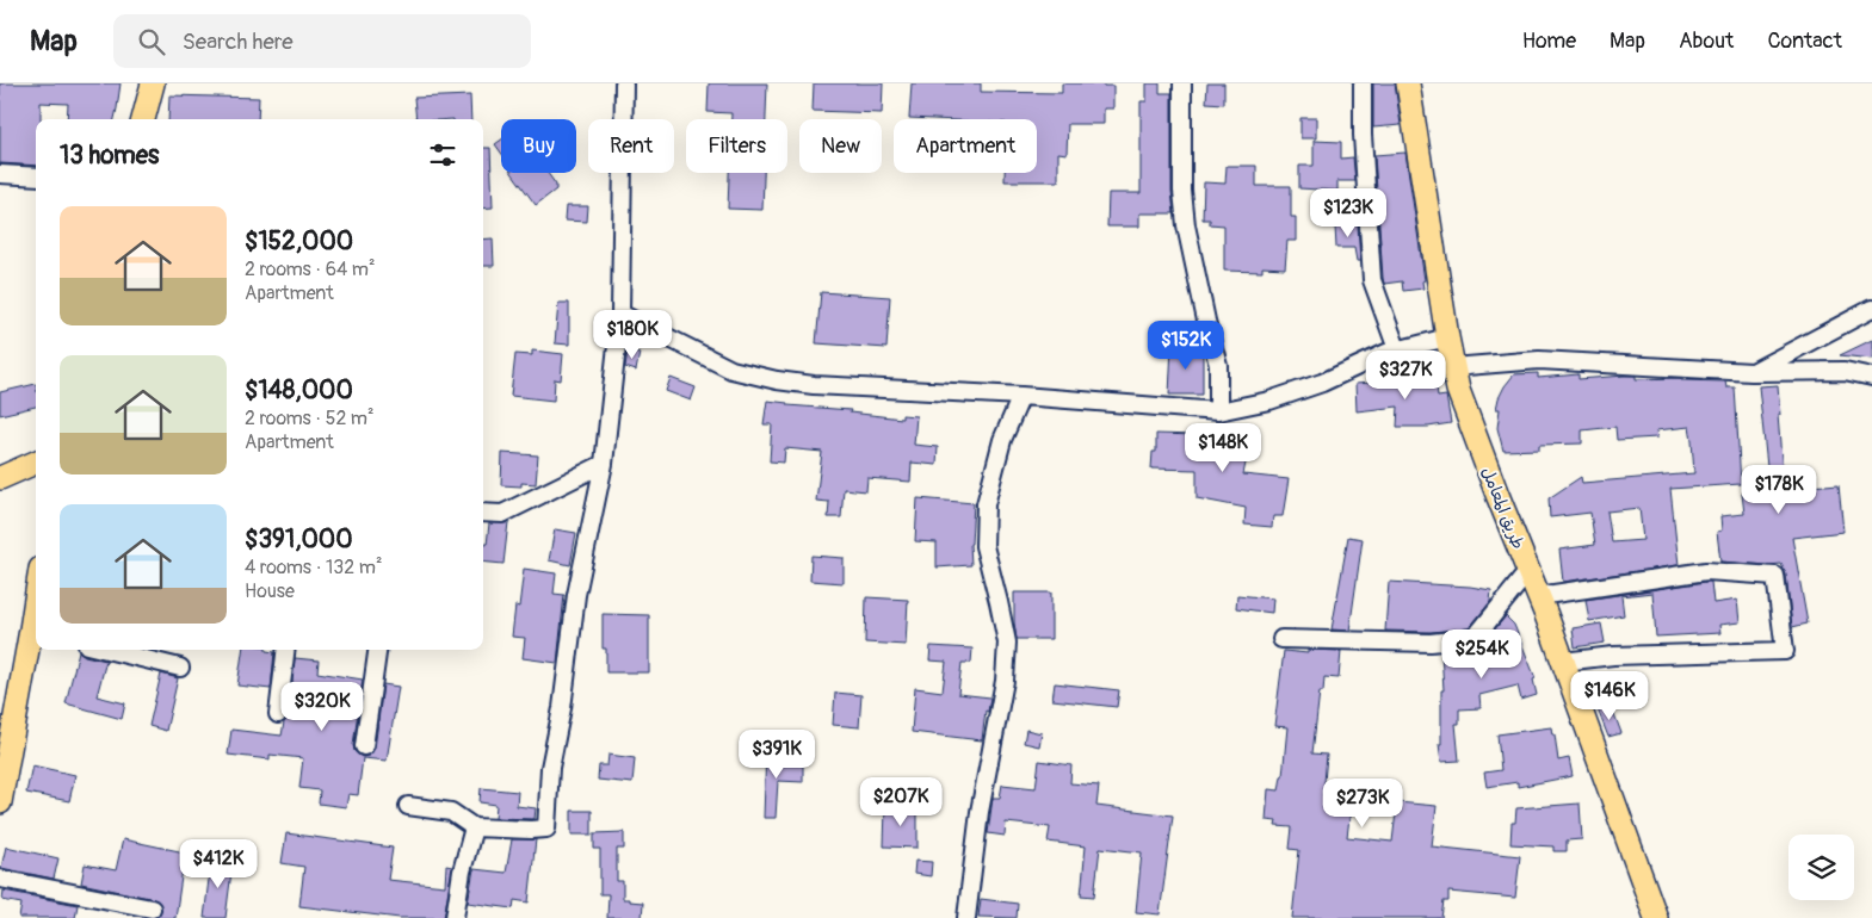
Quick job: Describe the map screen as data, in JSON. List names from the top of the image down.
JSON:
{
  "streets": {
    "main road": ["طريق المعامل"]
  },
  "page": {
    "header": "Map",
    "search": "Search here",
    "nav": [
      "Home",
      "Map",
      "About",
      "Contact"
    ],
    "chip": [
      "Buy",
      "Rent",
      "Filters",
      "New",
      "Apartment"
    ],
    "heading": "13 homes",
    "price": [
      "$123K",
      "$180K",
      "$152K",
      "$327K",
      "$148K",
      "$178K",
      "$254K",
      "$146K",
      "$320K",
      "$391K",
      "$207K",
      "$273K",
      "$412K"
    ],
    "list": [
      {
        "name": "$152,000",
        "note": "2 rooms · 64 m² · Apartment"
      },
      {
        "name": "$148,000",
        "note": "2 rooms · 52 m² · Apartment"
      },
      {
        "name": "$391,000",
        "note": "4 rooms · 132 m² · House"
      }
    ]
  }
}
